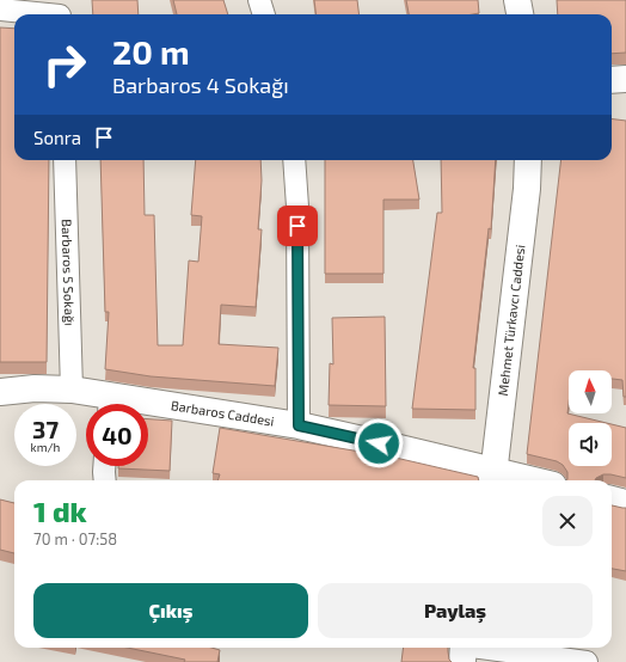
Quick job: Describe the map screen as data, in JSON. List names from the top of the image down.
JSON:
{
  "streets": {
    "street": ["Barbaros 5 Sokağı", "Mehmet Türkavcı Caddesi", "Barbaros Caddesi"]
  },
  "crossings": [
    ["Barbaros 5 Sokağı", "Barbaros Caddesi"],
    ["Mehmet Türkavcı Caddesi", "Barbaros Caddesi"]
  ],
  "north": "top",
  "page": {
    "turn": ["20 m", "Barbaros 4 Sokağı"],
    "then": "Sonra",
    "speed": "37 km/h",
    "limit": "40",
    "heading": ["1 dk", "70 m · 07:58"],
    "buttons": ["Çıkış", "Paylaş"]
  }
}
